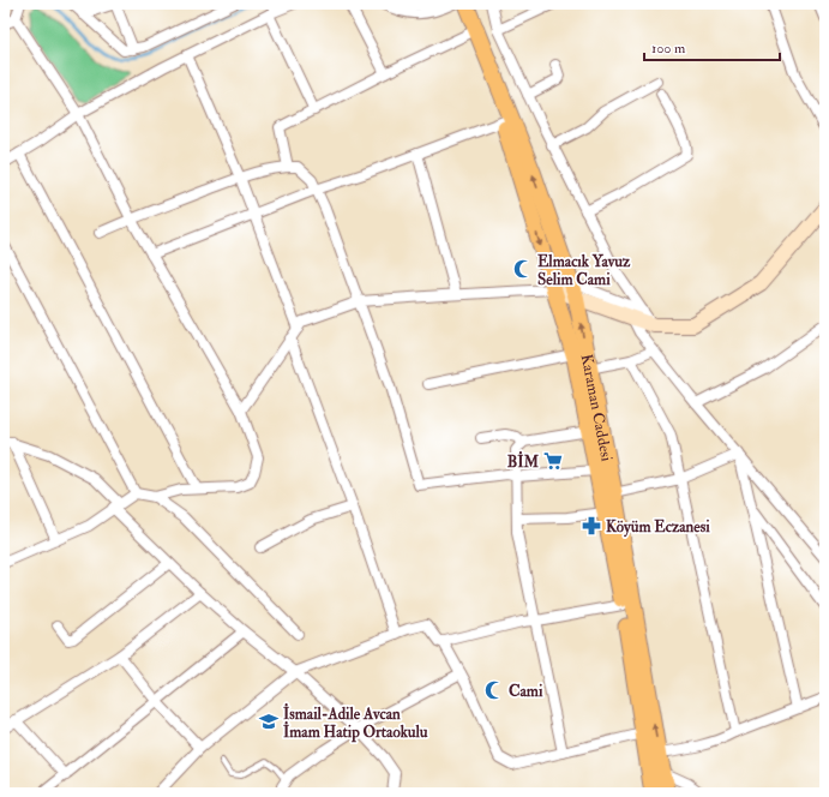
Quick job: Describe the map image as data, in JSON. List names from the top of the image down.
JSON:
{
  "streets": {
    "main road": ["Karaman Caddesi"]
  },
  "places": {
    "mosque": ["Elmacık Yavuz Selim Cami", "Cami"],
    "supermarket": ["BİM"],
    "pharmacy": ["Köyüm Eczanesi"],
    "school or university": ["İsmail-Adile Avcan İmam Hatip Ortaokulu"]
  },
  "scale_bar": "100 m"
}
